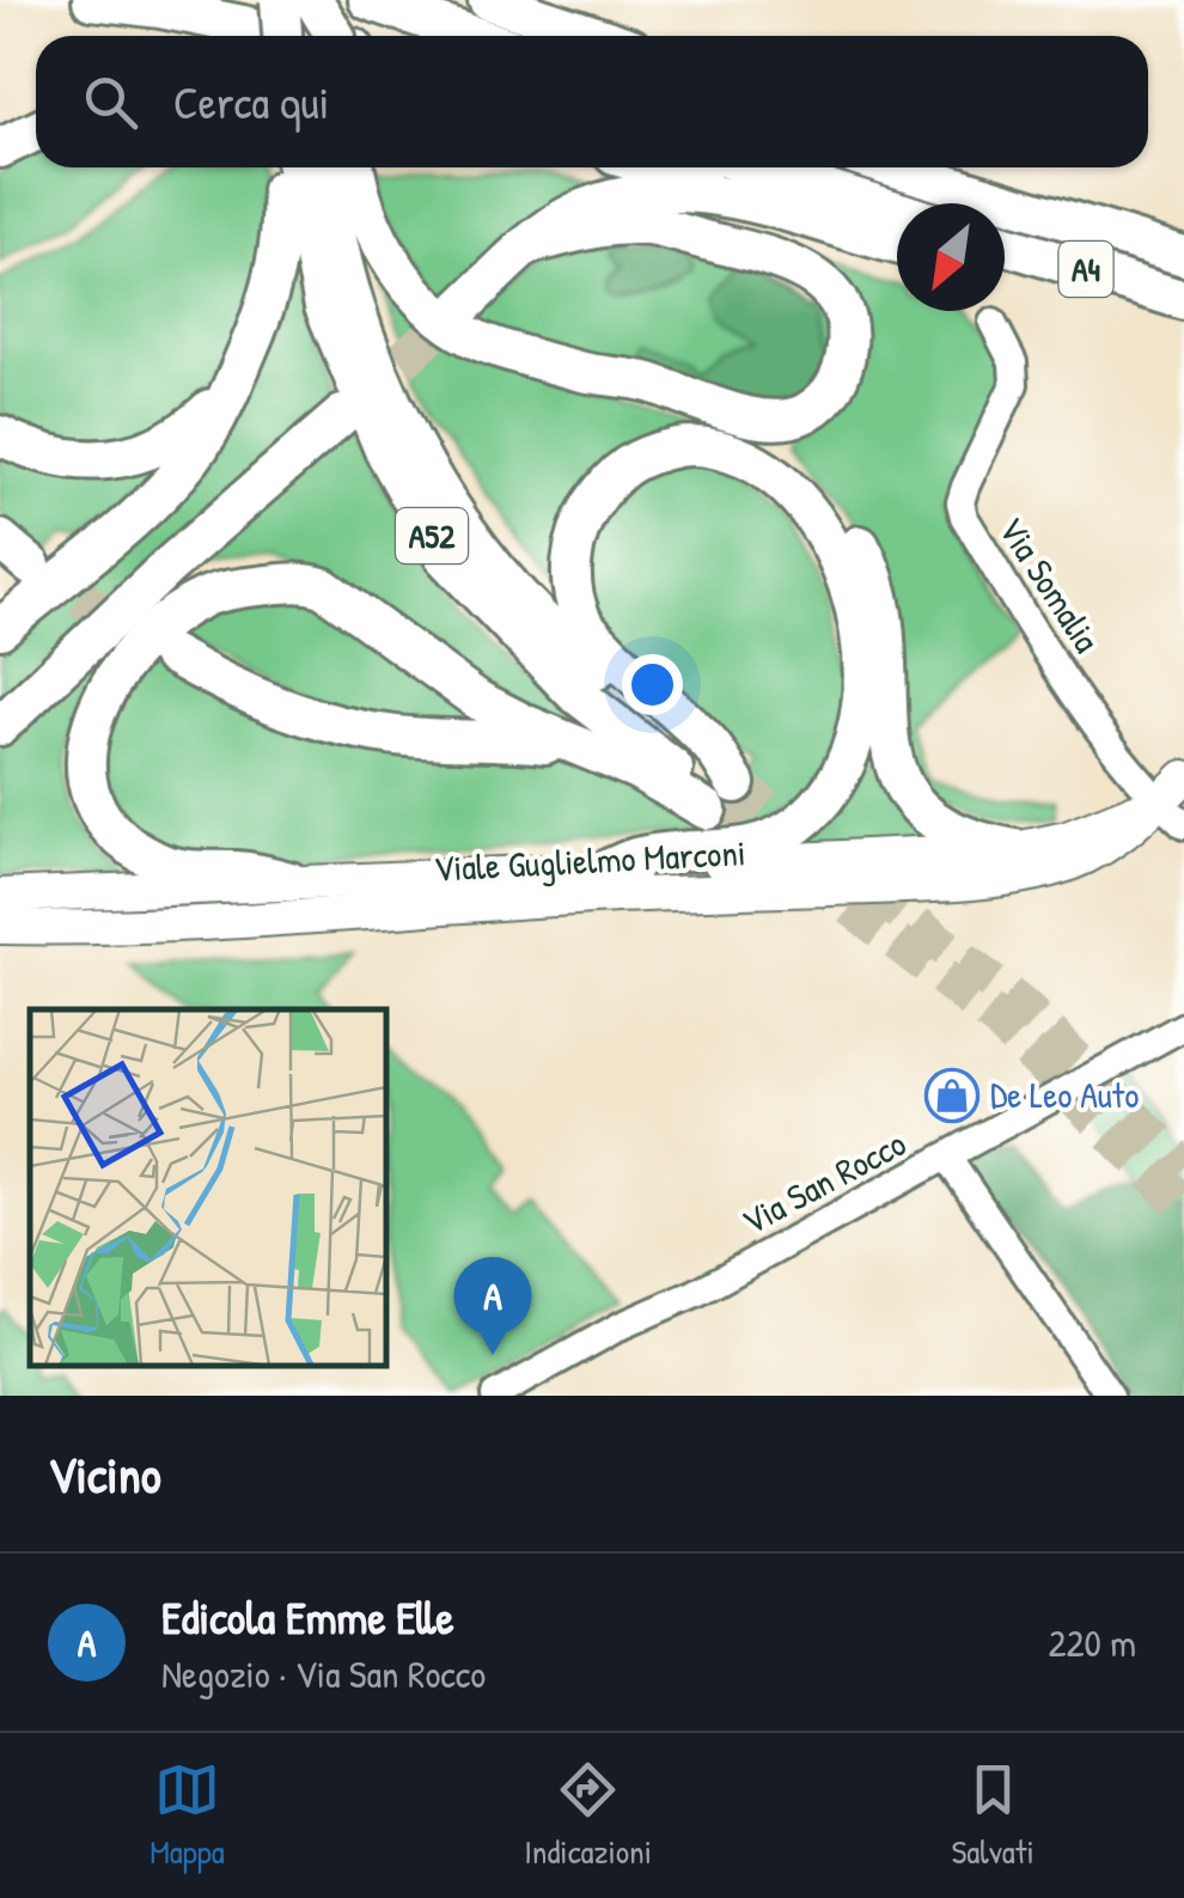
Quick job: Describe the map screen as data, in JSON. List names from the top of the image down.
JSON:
{
  "streets": {
    "highway": ["A4", "A52"],
    "main road": ["Viale Guglielmo Marconi"],
    "street": ["Via Somalia", "Via San Rocco"]
  },
  "crossings": [
    ["Via Somalia", "Viale Guglielmo Marconi"]
  ],
  "places": {
    "shop": ["De Leo Auto"]
  },
  "north": "bottom left",
  "page": {
    "search": "Cerca qui",
    "pins": "A",
    "heading": "Vicino",
    "list": [
      {
        "mark": "A",
        "name": "Edicola Emme Elle",
        "note": "Negozio · Via San Rocco",
        "value": "220 m"
      }
    ],
    "nav": ["Mappa", "Indicazioni", "Salvati"]
  }
}
